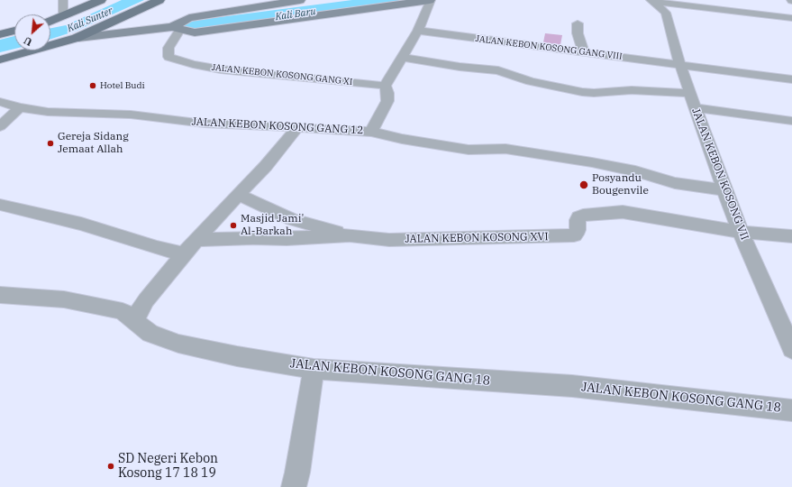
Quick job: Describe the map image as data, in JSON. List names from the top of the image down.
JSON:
{
  "streets": {
    "street": [
      "JALAN KEBON KOSONG GANG VIII",
      "JALAN KEBON KOSONG GANG XI",
      "JALAN KEBON KOSONG GANG 12",
      "JALAN KEBON KOSONG VII",
      "JALAN KEBON KOSONG XVI",
      "JALAN KEBON KOSONG GANG 18"
    ]
  },
  "crossings": [
    ["JALAN KEBON KOSONG GANG VIII", "JALAN KEBON KOSONG VII"],
    ["JALAN KEBON KOSONG GANG 12", "JALAN KEBON KOSONG VII"],
    ["JALAN KEBON KOSONG VII", "JALAN KEBON KOSONG XVI"]
  ],
  "water": ["Kali Baru", "Kali Sunter"],
  "places": [
    "Hotel Budi",
    "Gereja Sidang Jemaat Allah",
    "Posyandu Bougenvile",
    "Masjid Jami' Al-Barkah",
    "SD Negeri Kebon Kosong 17 18 19"
  ],
  "north": "bottom left"
}
